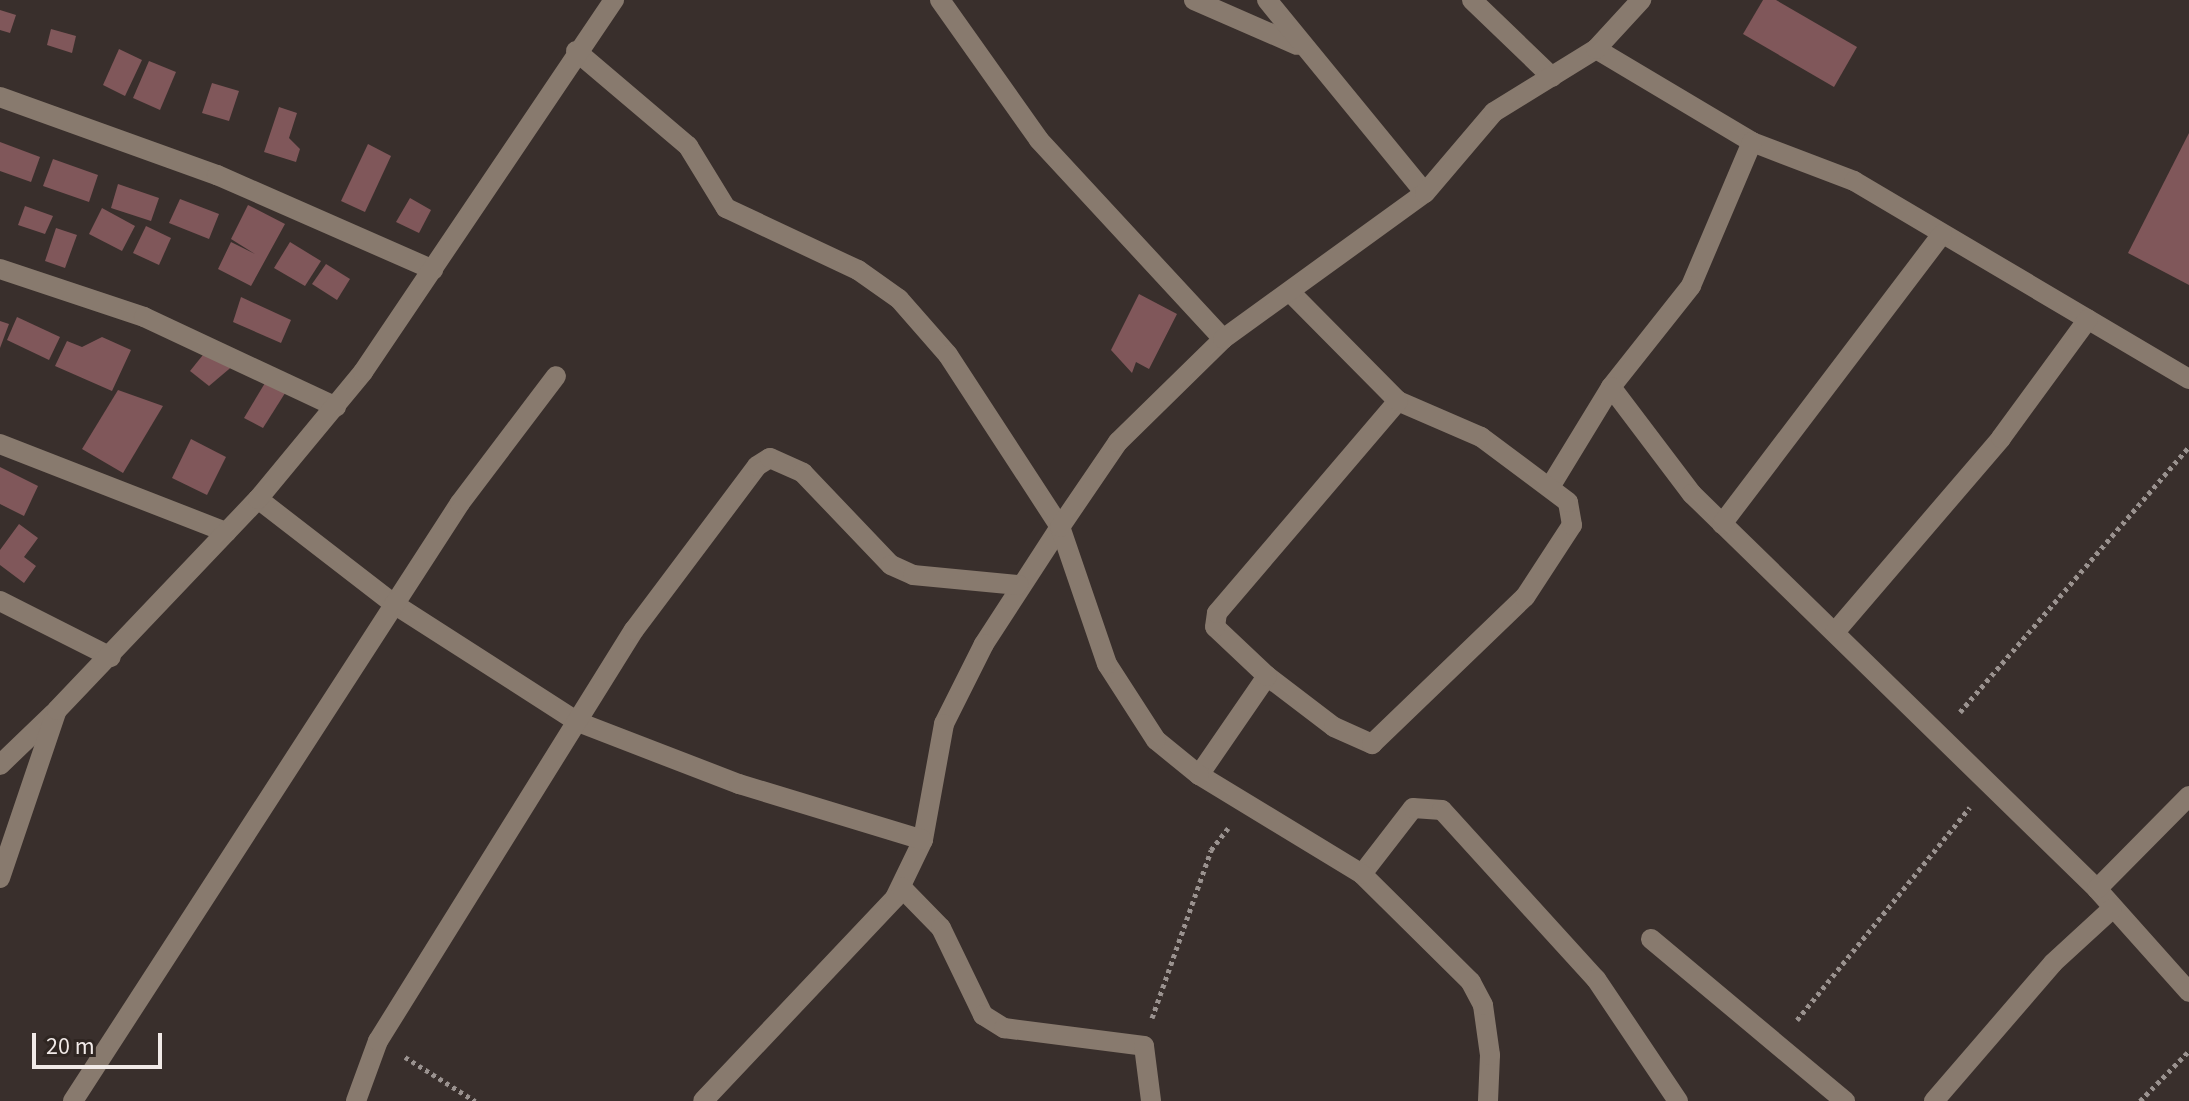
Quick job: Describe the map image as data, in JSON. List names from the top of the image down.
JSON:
{
  "scale_bar": "20 m"
}
